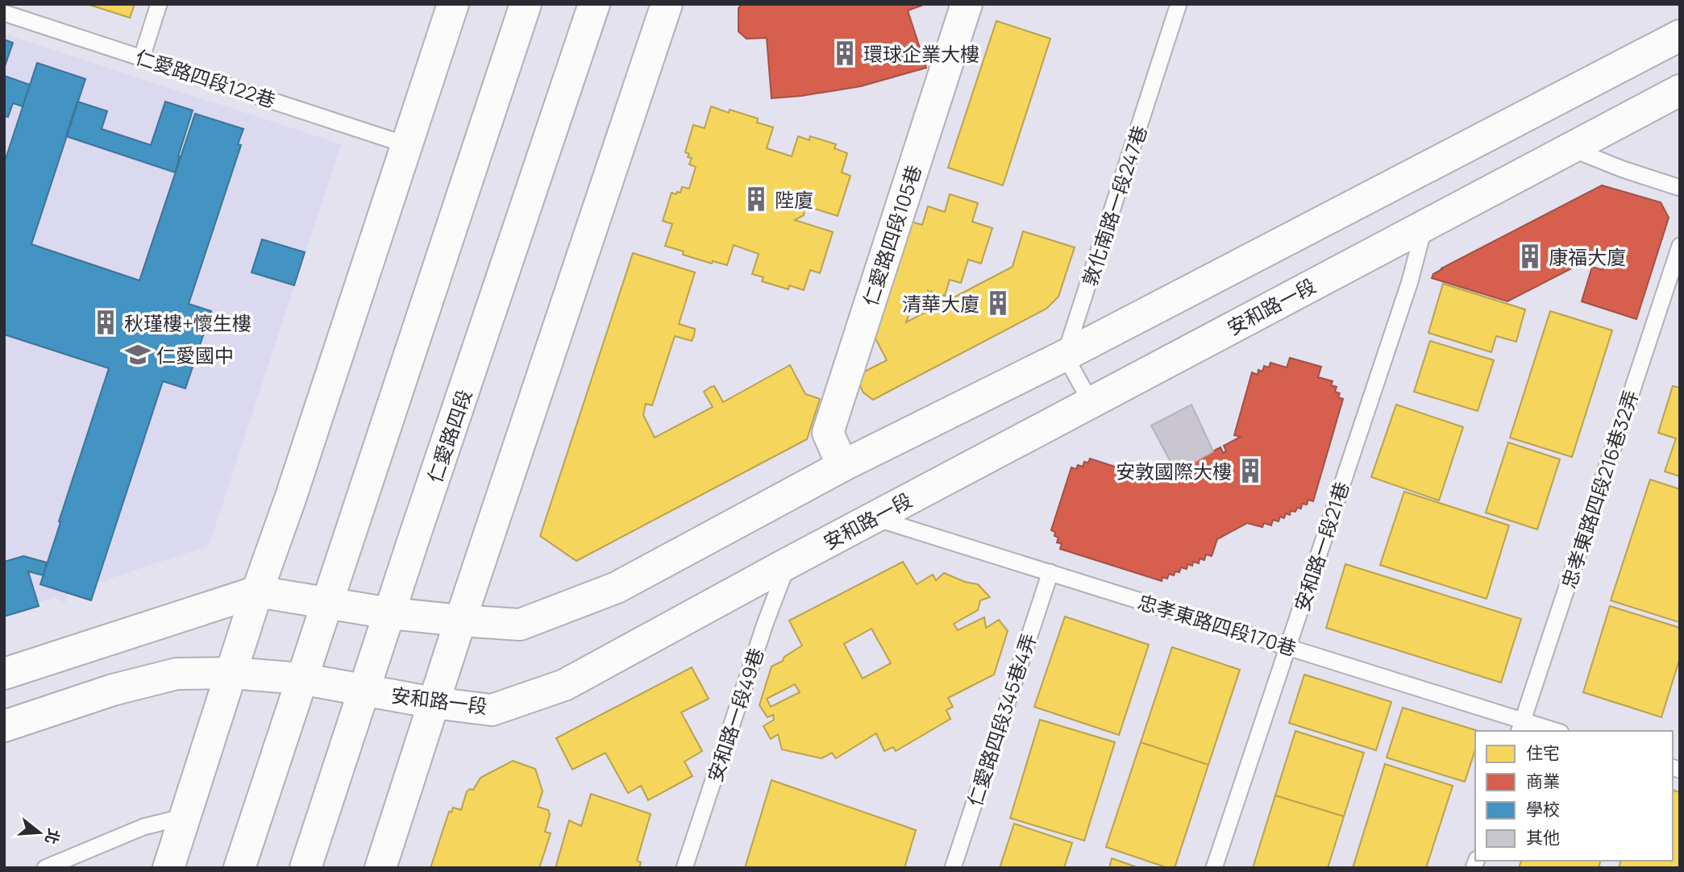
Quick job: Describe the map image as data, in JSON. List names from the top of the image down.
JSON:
{
  "streets": {
    "street": ["仁愛路四段105巷", "安和路一段", "仁愛路四段"],
    "lane": [
      "仁愛路四段122巷",
      "敦化南路一段247巷",
      "忠孝東路四段216巷32弄",
      "安和路一段21巷",
      "忠孝東路四段170巷",
      "安和路一段49巷",
      "仁愛路四段345巷4弄"
    ]
  },
  "crossings": [
    ["安和路一段", "仁愛路四段"],
    ["安和路一段", "安和路一段21巷"],
    ["安和路一段", "忠孝東路四段170巷"],
    ["安和路一段", "安和路一段49巷"],
    ["忠孝東路四段216巷32弄", "忠孝東路四段170巷"],
    ["安和路一段21巷", "忠孝東路四段170巷"],
    ["忠孝東路四段170巷", "仁愛路四段345巷4弄"]
  ],
  "places": {
    "building": [
      "環球企業大樓",
      "陛廈",
      "康福大廈",
      "清華大廈",
      "秋瑾樓+懷生樓",
      "安敦國際大樓"
    ],
    "school or university": ["仁愛國中"]
  },
  "legend": [
    "住宅",
    "商業",
    "學校",
    "其他"
  ],
  "north": "right"
}
